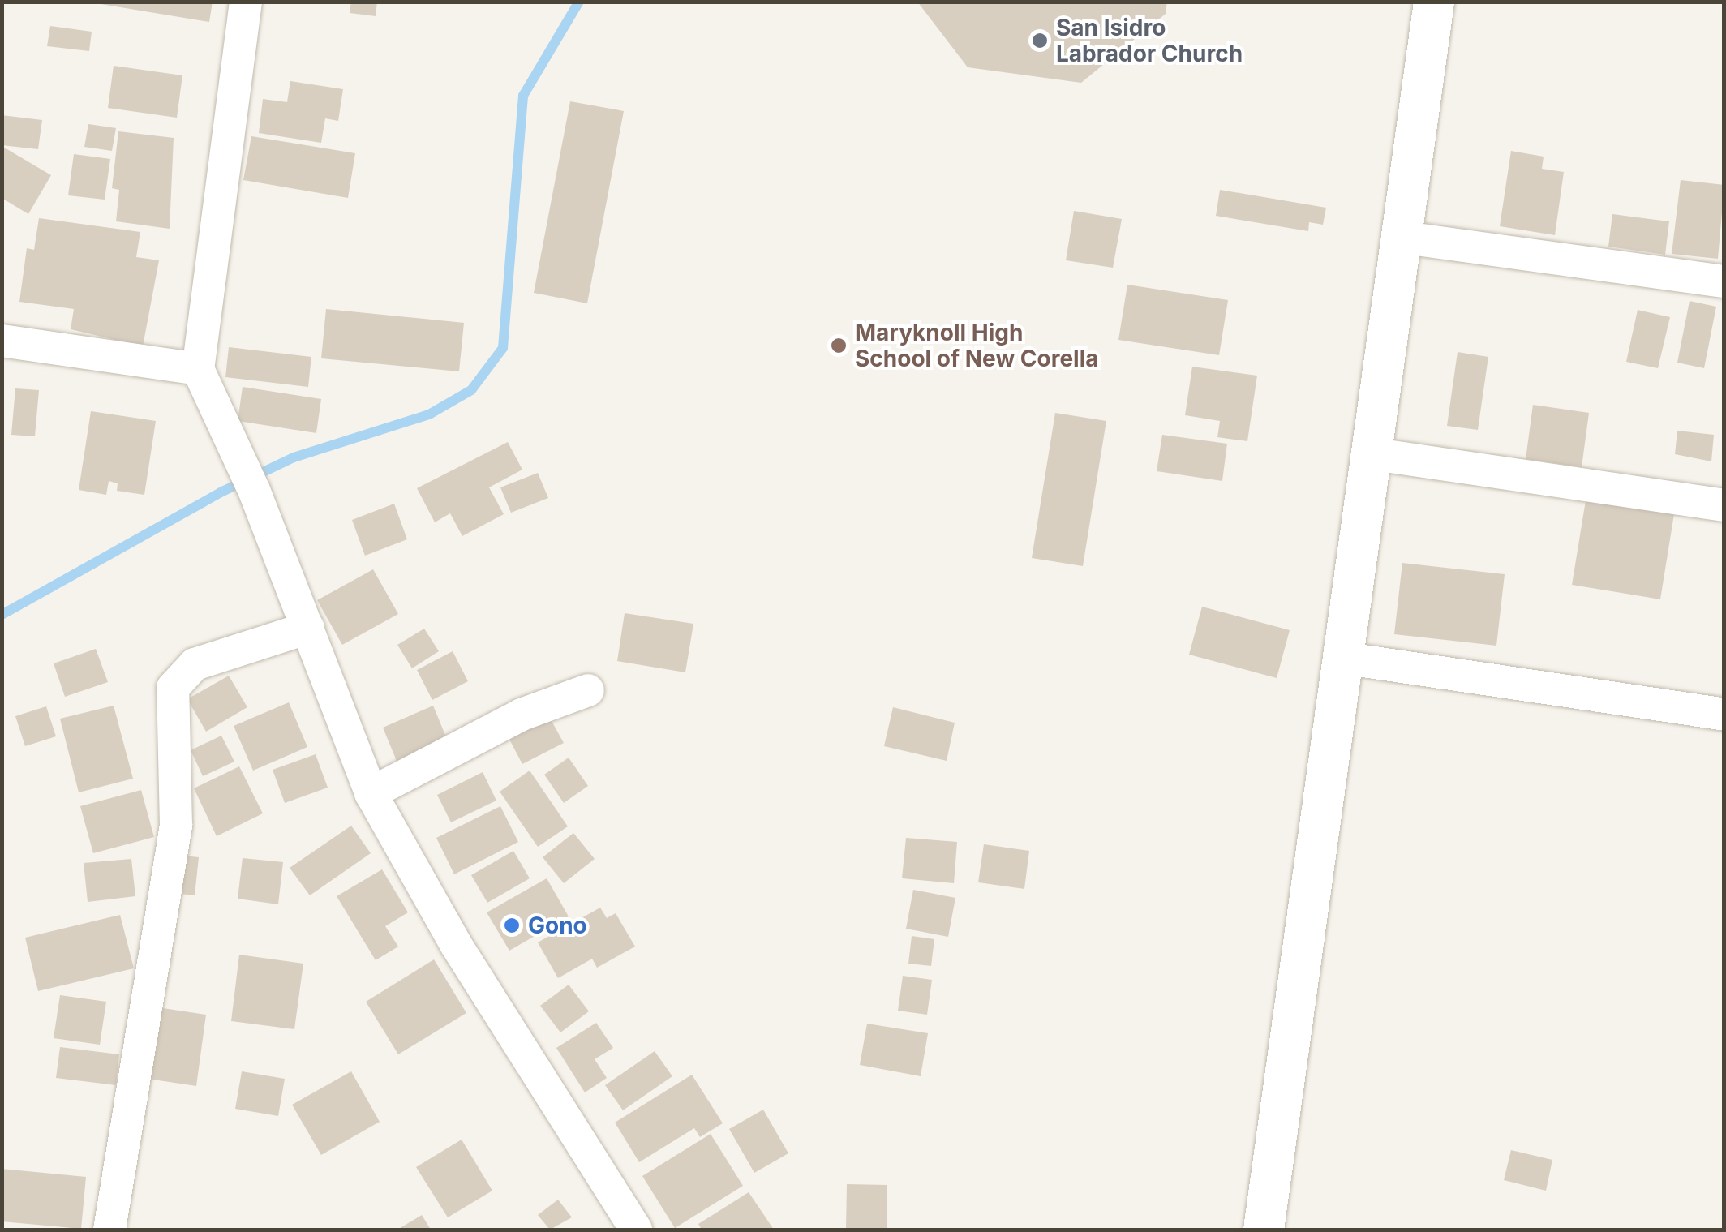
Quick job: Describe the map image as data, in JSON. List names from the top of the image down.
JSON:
{
  "places": ["San Isidro Labrador Church", "Maryknoll High School of New Corella", "Gono"]
}
